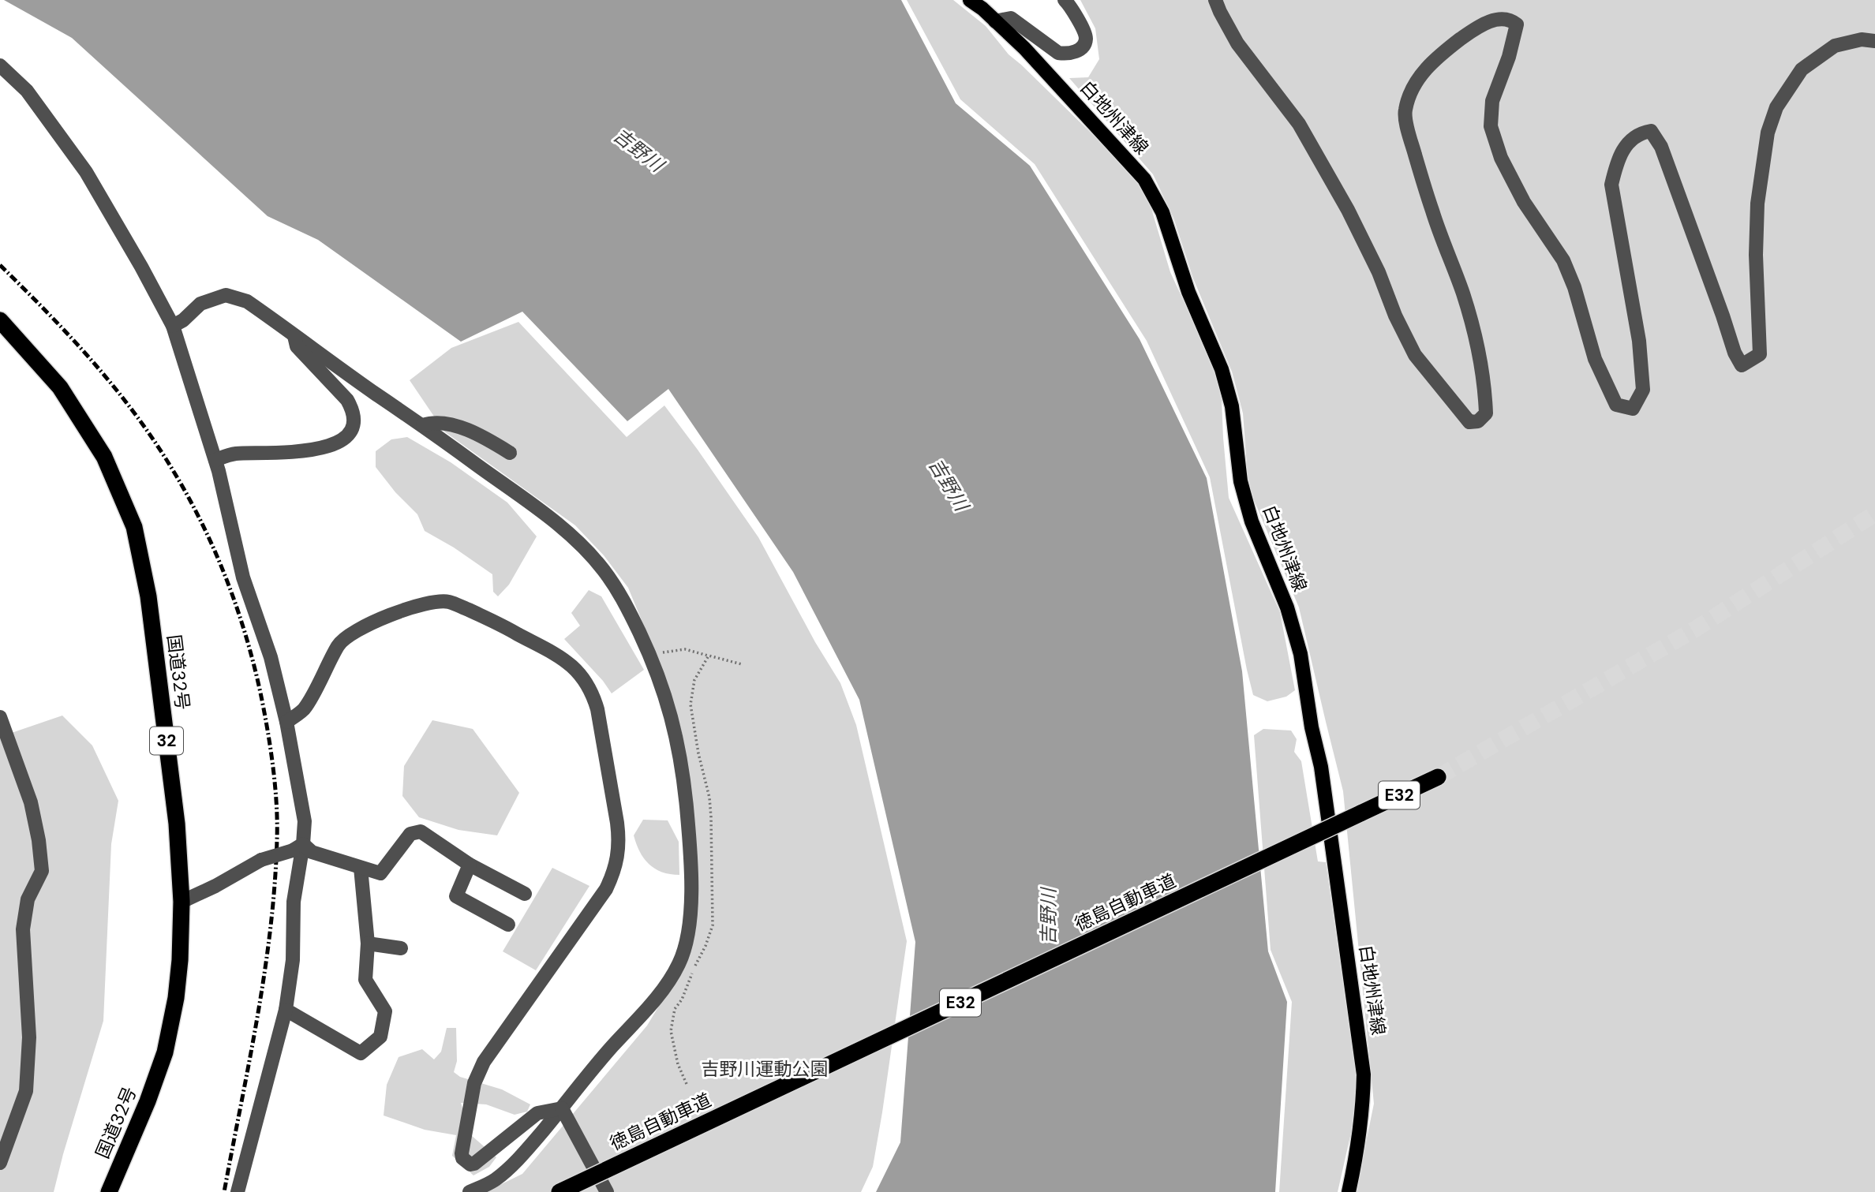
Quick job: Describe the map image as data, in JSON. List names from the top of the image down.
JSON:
{
  "streets": {
    "highway": [
      "国道32号",
      "32",
      "E32",
      "徳島自動車道"
    ],
    "main road": ["白地州津線"]
  },
  "water": ["吉野川"],
  "parks": ["吉野川運動公園"]
}
